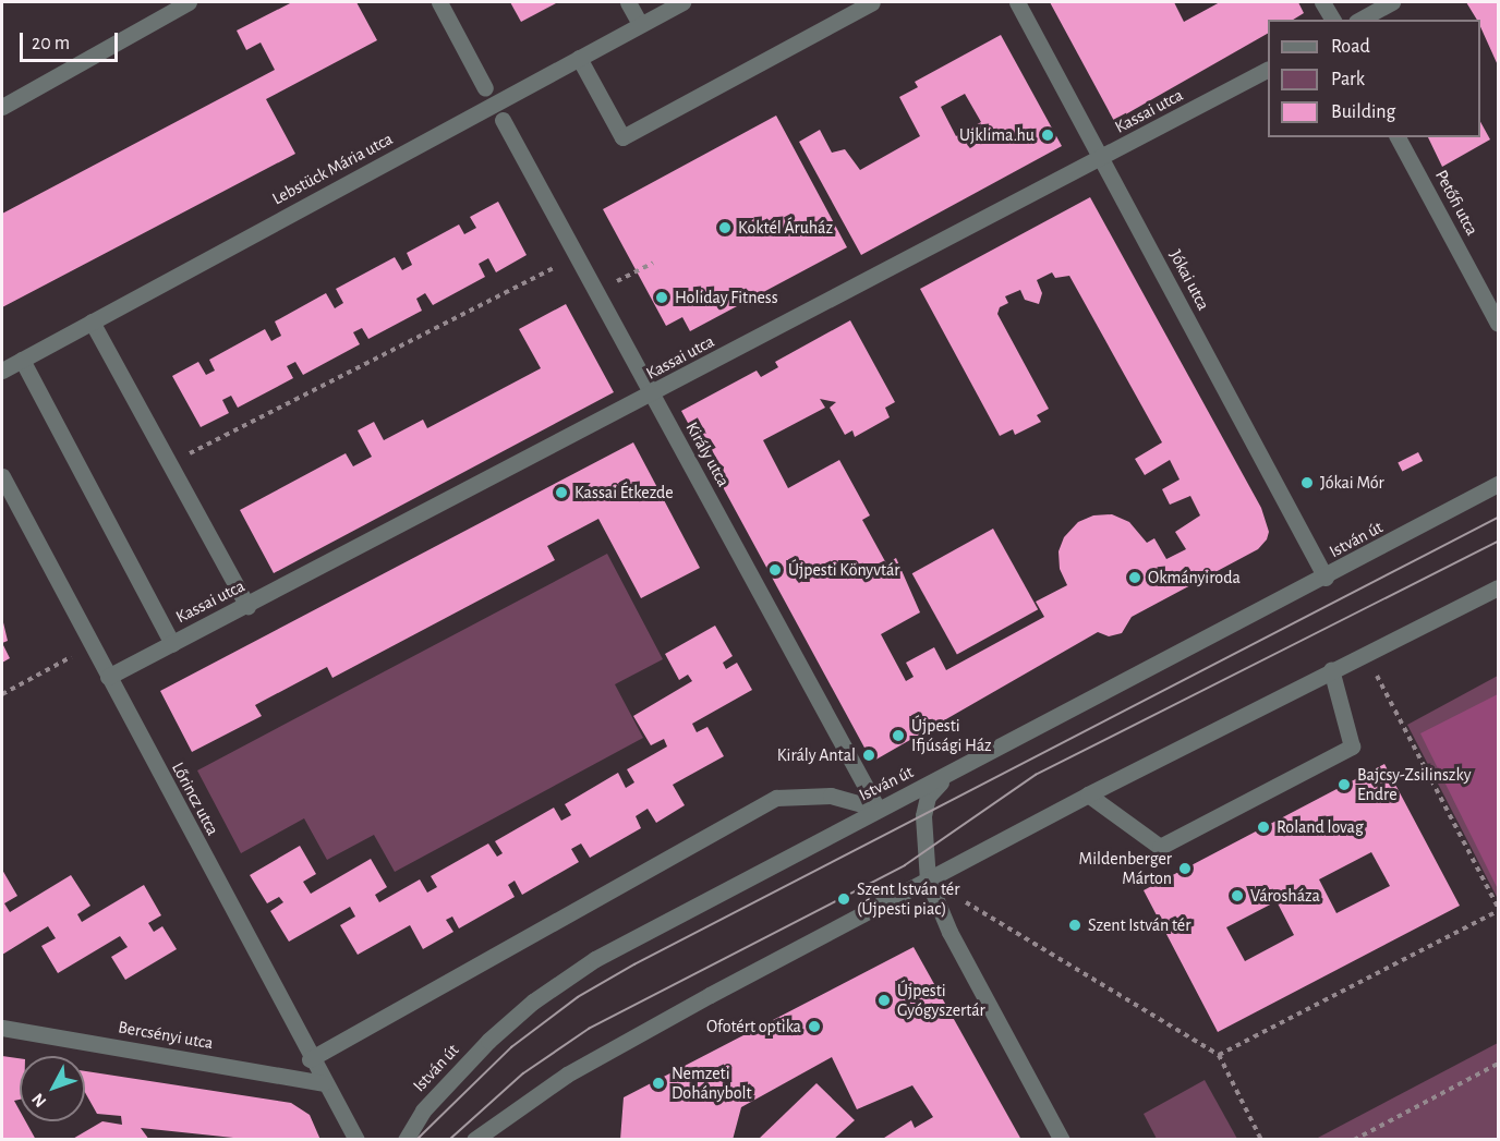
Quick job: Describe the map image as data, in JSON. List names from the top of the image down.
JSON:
{
  "streets": {
    "street": [
      "Kassai utca",
      "Lebstück Mária utca",
      "Petőfi utca",
      "Jókai utca",
      "Király utca",
      "István út",
      "Lőrincz utca",
      "Bercsényi utca"
    ]
  },
  "crossings": [
    ["Kassai utca", "Jókai utca"],
    ["Kassai utca", "Király utca"],
    ["Kassai utca", "Lőrincz utca"],
    ["Jókai utca", "István út"],
    ["Király utca", "István út"],
    ["Lőrincz utca", "Bercsényi utca"]
  ],
  "places": [
    "Ujklima.hu",
    "Koktél Áruház",
    "Holiday Fitness",
    "Jókai Mór",
    "Kassai Étkezde",
    "Újpesti Könyvtár",
    "Okmányiroda",
    "Újpesti Ifjúsági Ház",
    "Király Antal",
    "Bajcsy-Zsilinszky Endre",
    "Roland lovag",
    "Mildenberger Márton",
    "Városháza",
    "Szent István tér (Újpesti piac)",
    "Szent István tér",
    "Újpesti Gyógyszertár",
    "Ofotért optika",
    "Nemzeti Dohánybolt"
  ],
  "legend": ["Road", "Park", "Building"],
  "scale_bar": "20 m",
  "north": "bottom left"
}
